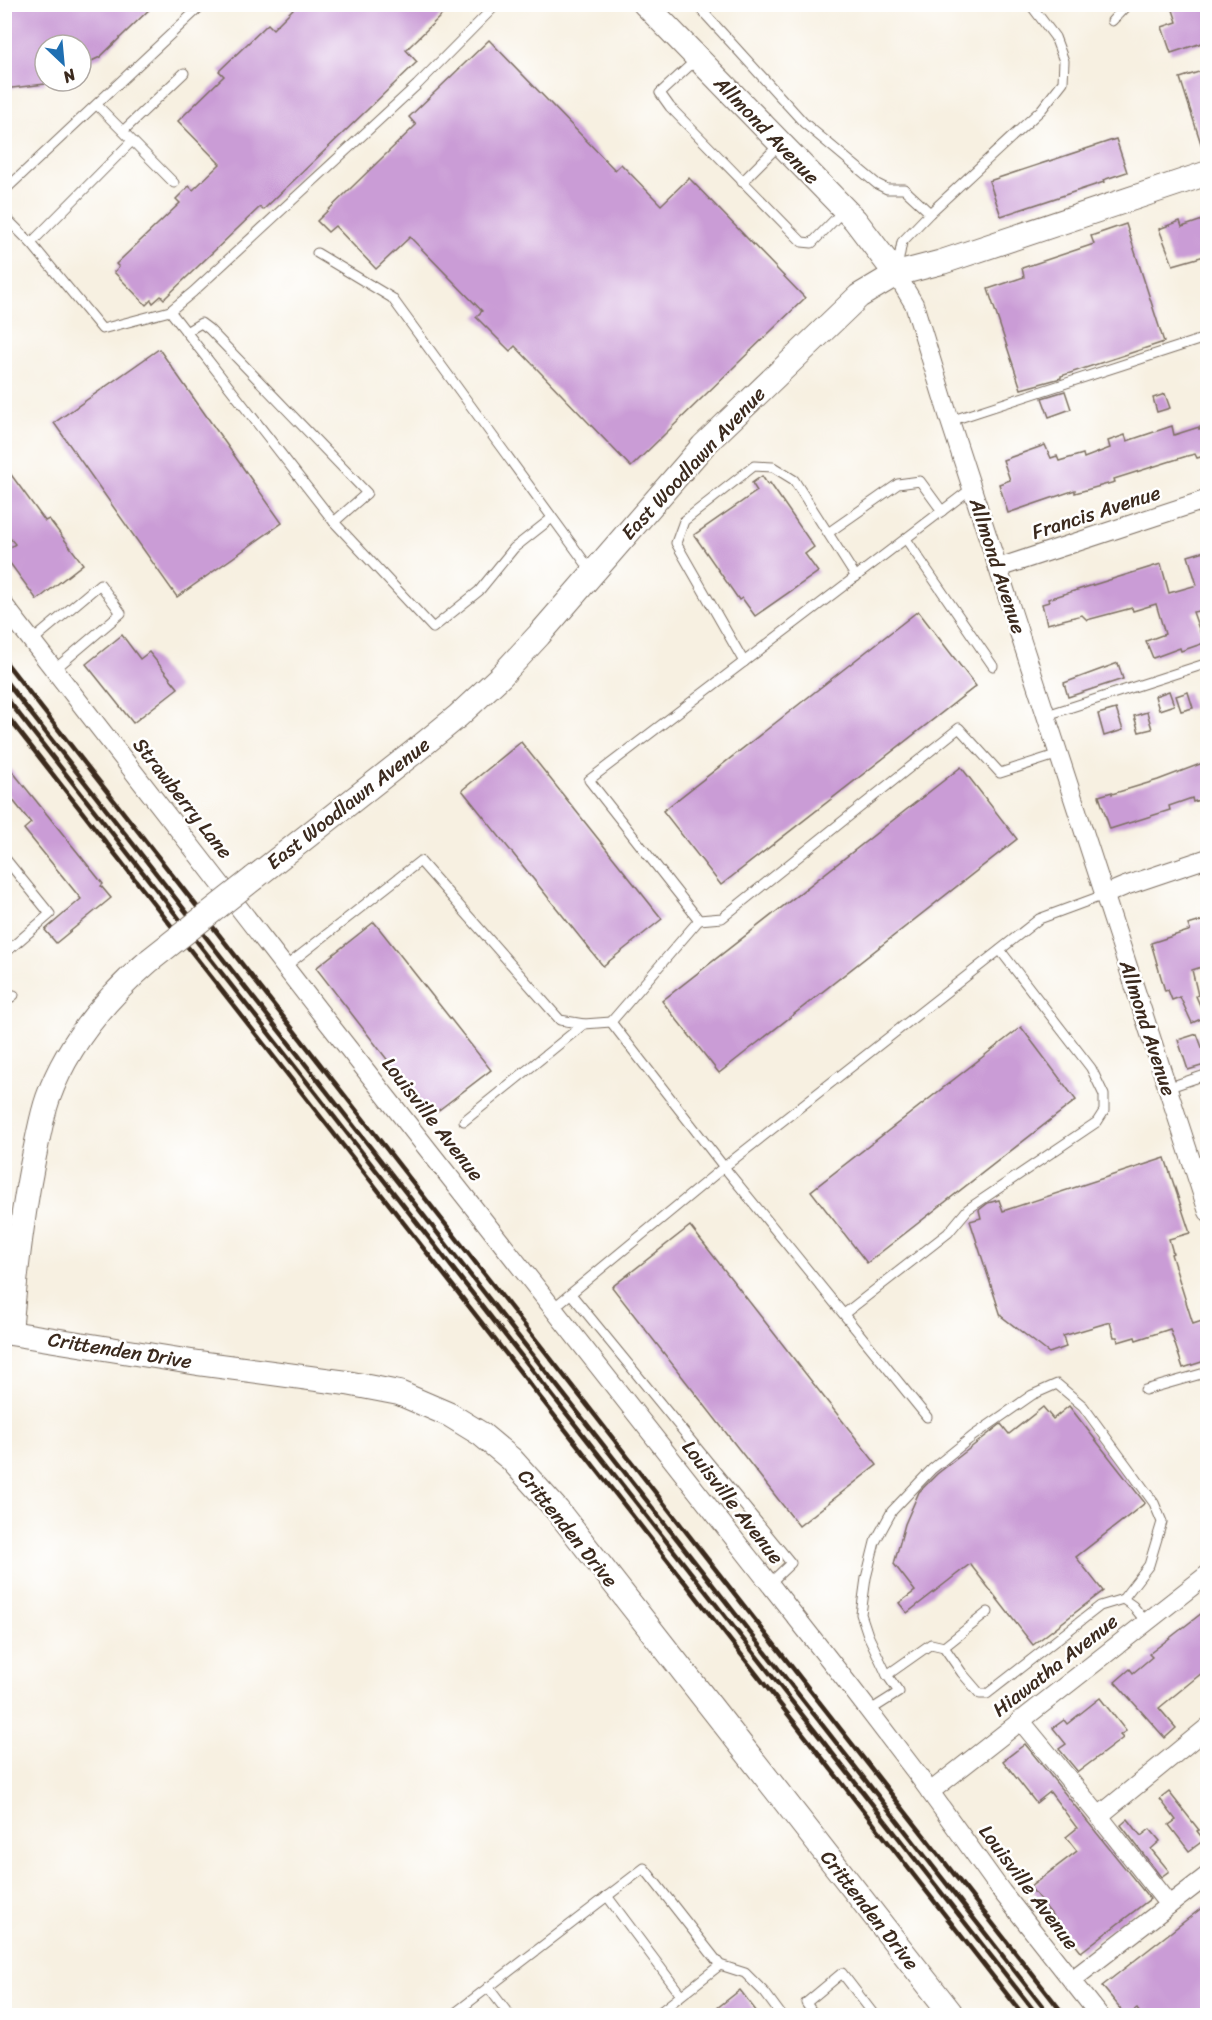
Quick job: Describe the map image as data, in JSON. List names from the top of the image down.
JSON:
{
  "streets": {
    "main road": ["Allmond Avenue", "East Woodlawn Avenue", "Crittenden Drive"],
    "street": [
      "Francis Avenue",
      "Strawberry Lane",
      "Louisville Avenue",
      "Hiawatha Avenue"
    ]
  },
  "crossings": [
    ["Allmond Avenue", "East Woodlawn Avenue"],
    ["Allmond Avenue", "Francis Avenue"],
    ["East Woodlawn Avenue", "Crittenden Drive"],
    ["Strawberry Lane", "Louisville Avenue"],
    ["Louisville Avenue", "Hiawatha Avenue"]
  ],
  "north": "bottom right"
}
